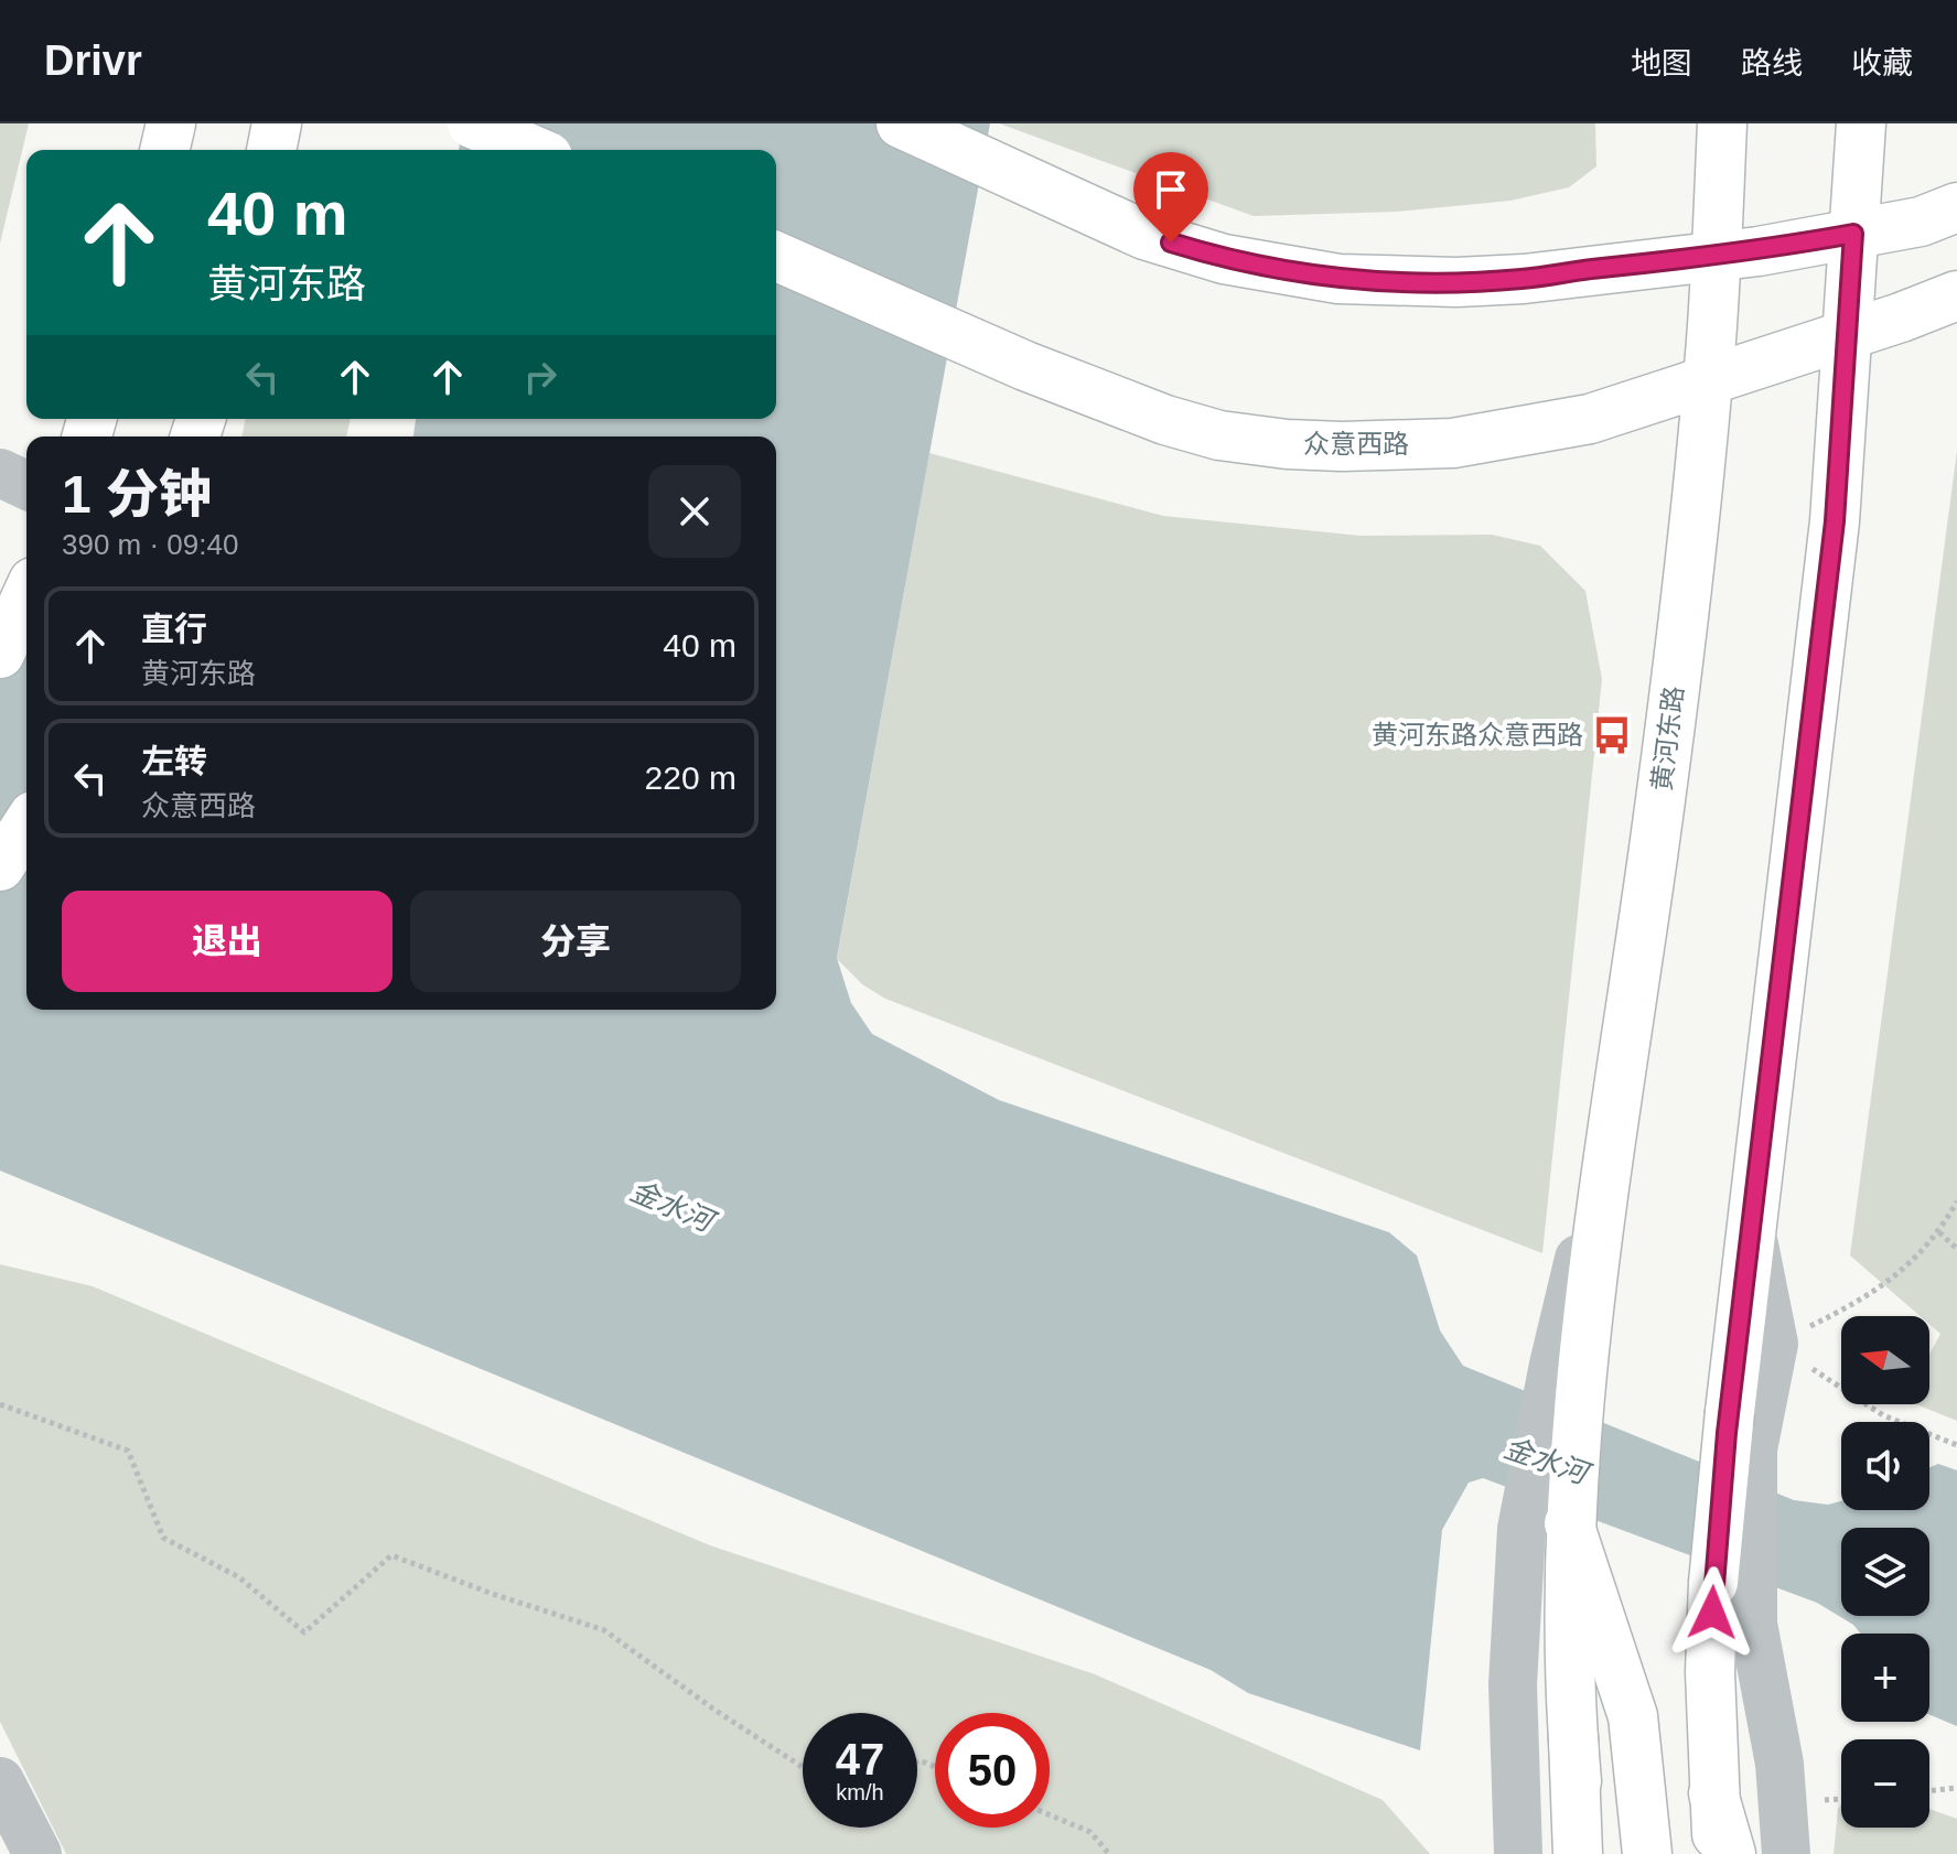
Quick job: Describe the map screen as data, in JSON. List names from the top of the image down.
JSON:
{
  "streets": {
    "main road": ["众意西路", "黄河东路"]
  },
  "crossings": [
    ["众意西路", "黄河东路"]
  ],
  "water": ["金水河"],
  "places": {
    "bus stop": ["黄河东路众意西路"]
  },
  "north": "left",
  "page": {
    "header": "Drivr",
    "nav": ["地图", "路线", "收藏"],
    "turn": ["40 m", "黄河东路"],
    "heading": ["1 分钟", "390 m · 09:40"],
    "list": [
      {
        "name": "直行",
        "note": "黄河东路",
        "value": "40 m"
      },
      {
        "name": "左转",
        "note": "众意西路",
        "value": "220 m"
      }
    ],
    "buttons": ["退出", "分享"],
    "map_buttons": ["+", "−"],
    "speed": "47 km/h",
    "limit": "50"
  }
}
